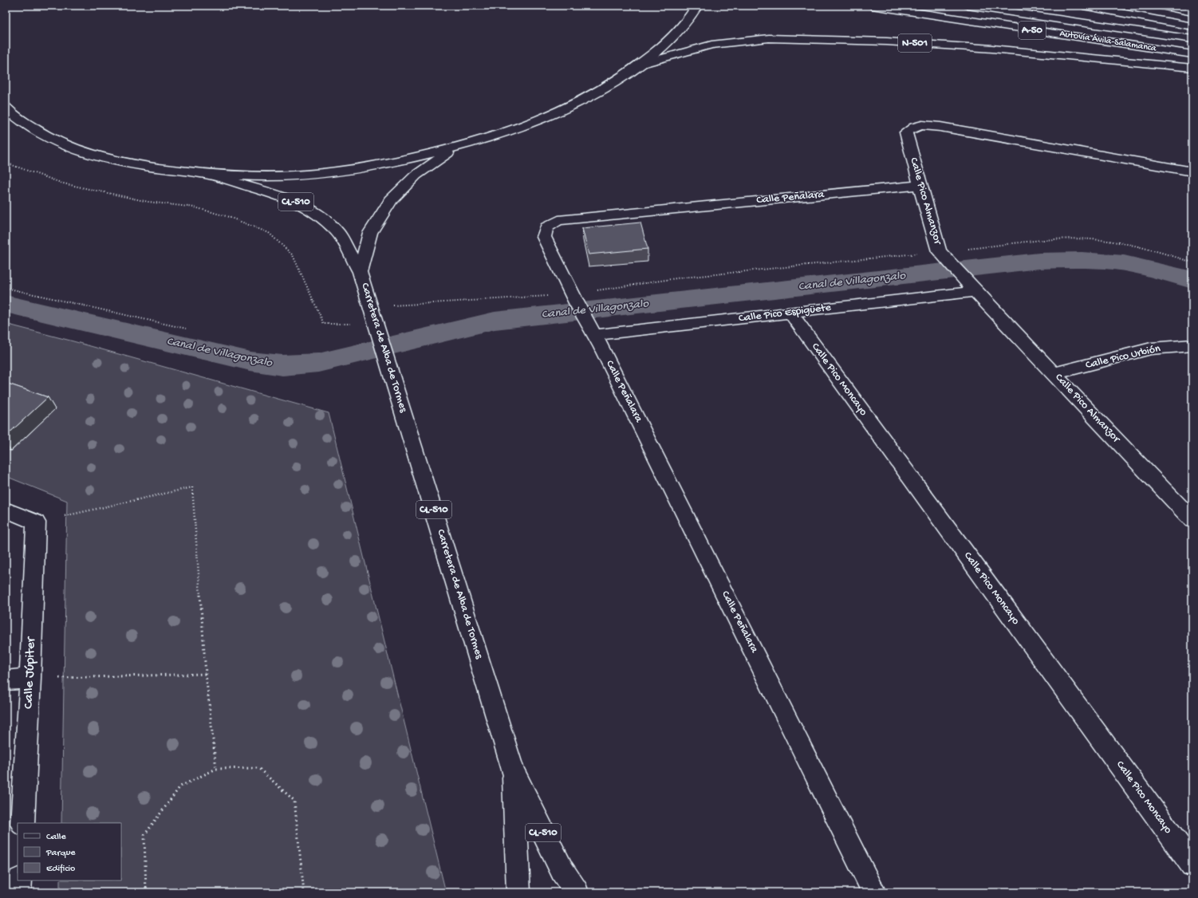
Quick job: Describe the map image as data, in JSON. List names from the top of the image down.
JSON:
{
  "streets": {
    "main road": [
      "A-50",
      "Autovía Ávila-Salamanca",
      "N-501",
      "Calle Peñalara",
      "Calle Pico Almanzor",
      "CL-510",
      "Calle Pico Espigüete",
      "Carretera de Alba de Tormes",
      "Calle Pico Urbión",
      "Calle Pico Moncayo",
      "Calle Júpiter"
    ]
  },
  "crossings": [
    ["Calle Peñalara", "Calle Pico Almanzor"],
    ["Calle Peñalara", "Calle Pico Espigüete"],
    ["Calle Pico Almanzor", "Calle Pico Espigüete"],
    ["Calle Pico Almanzor", "Calle Pico Urbión"],
    ["Calle Pico Espigüete", "Calle Pico Moncayo"]
  ],
  "water": ["Canal de Villagonzalo"],
  "legend": ["Calle", "Parque", "Edificio"]
}
